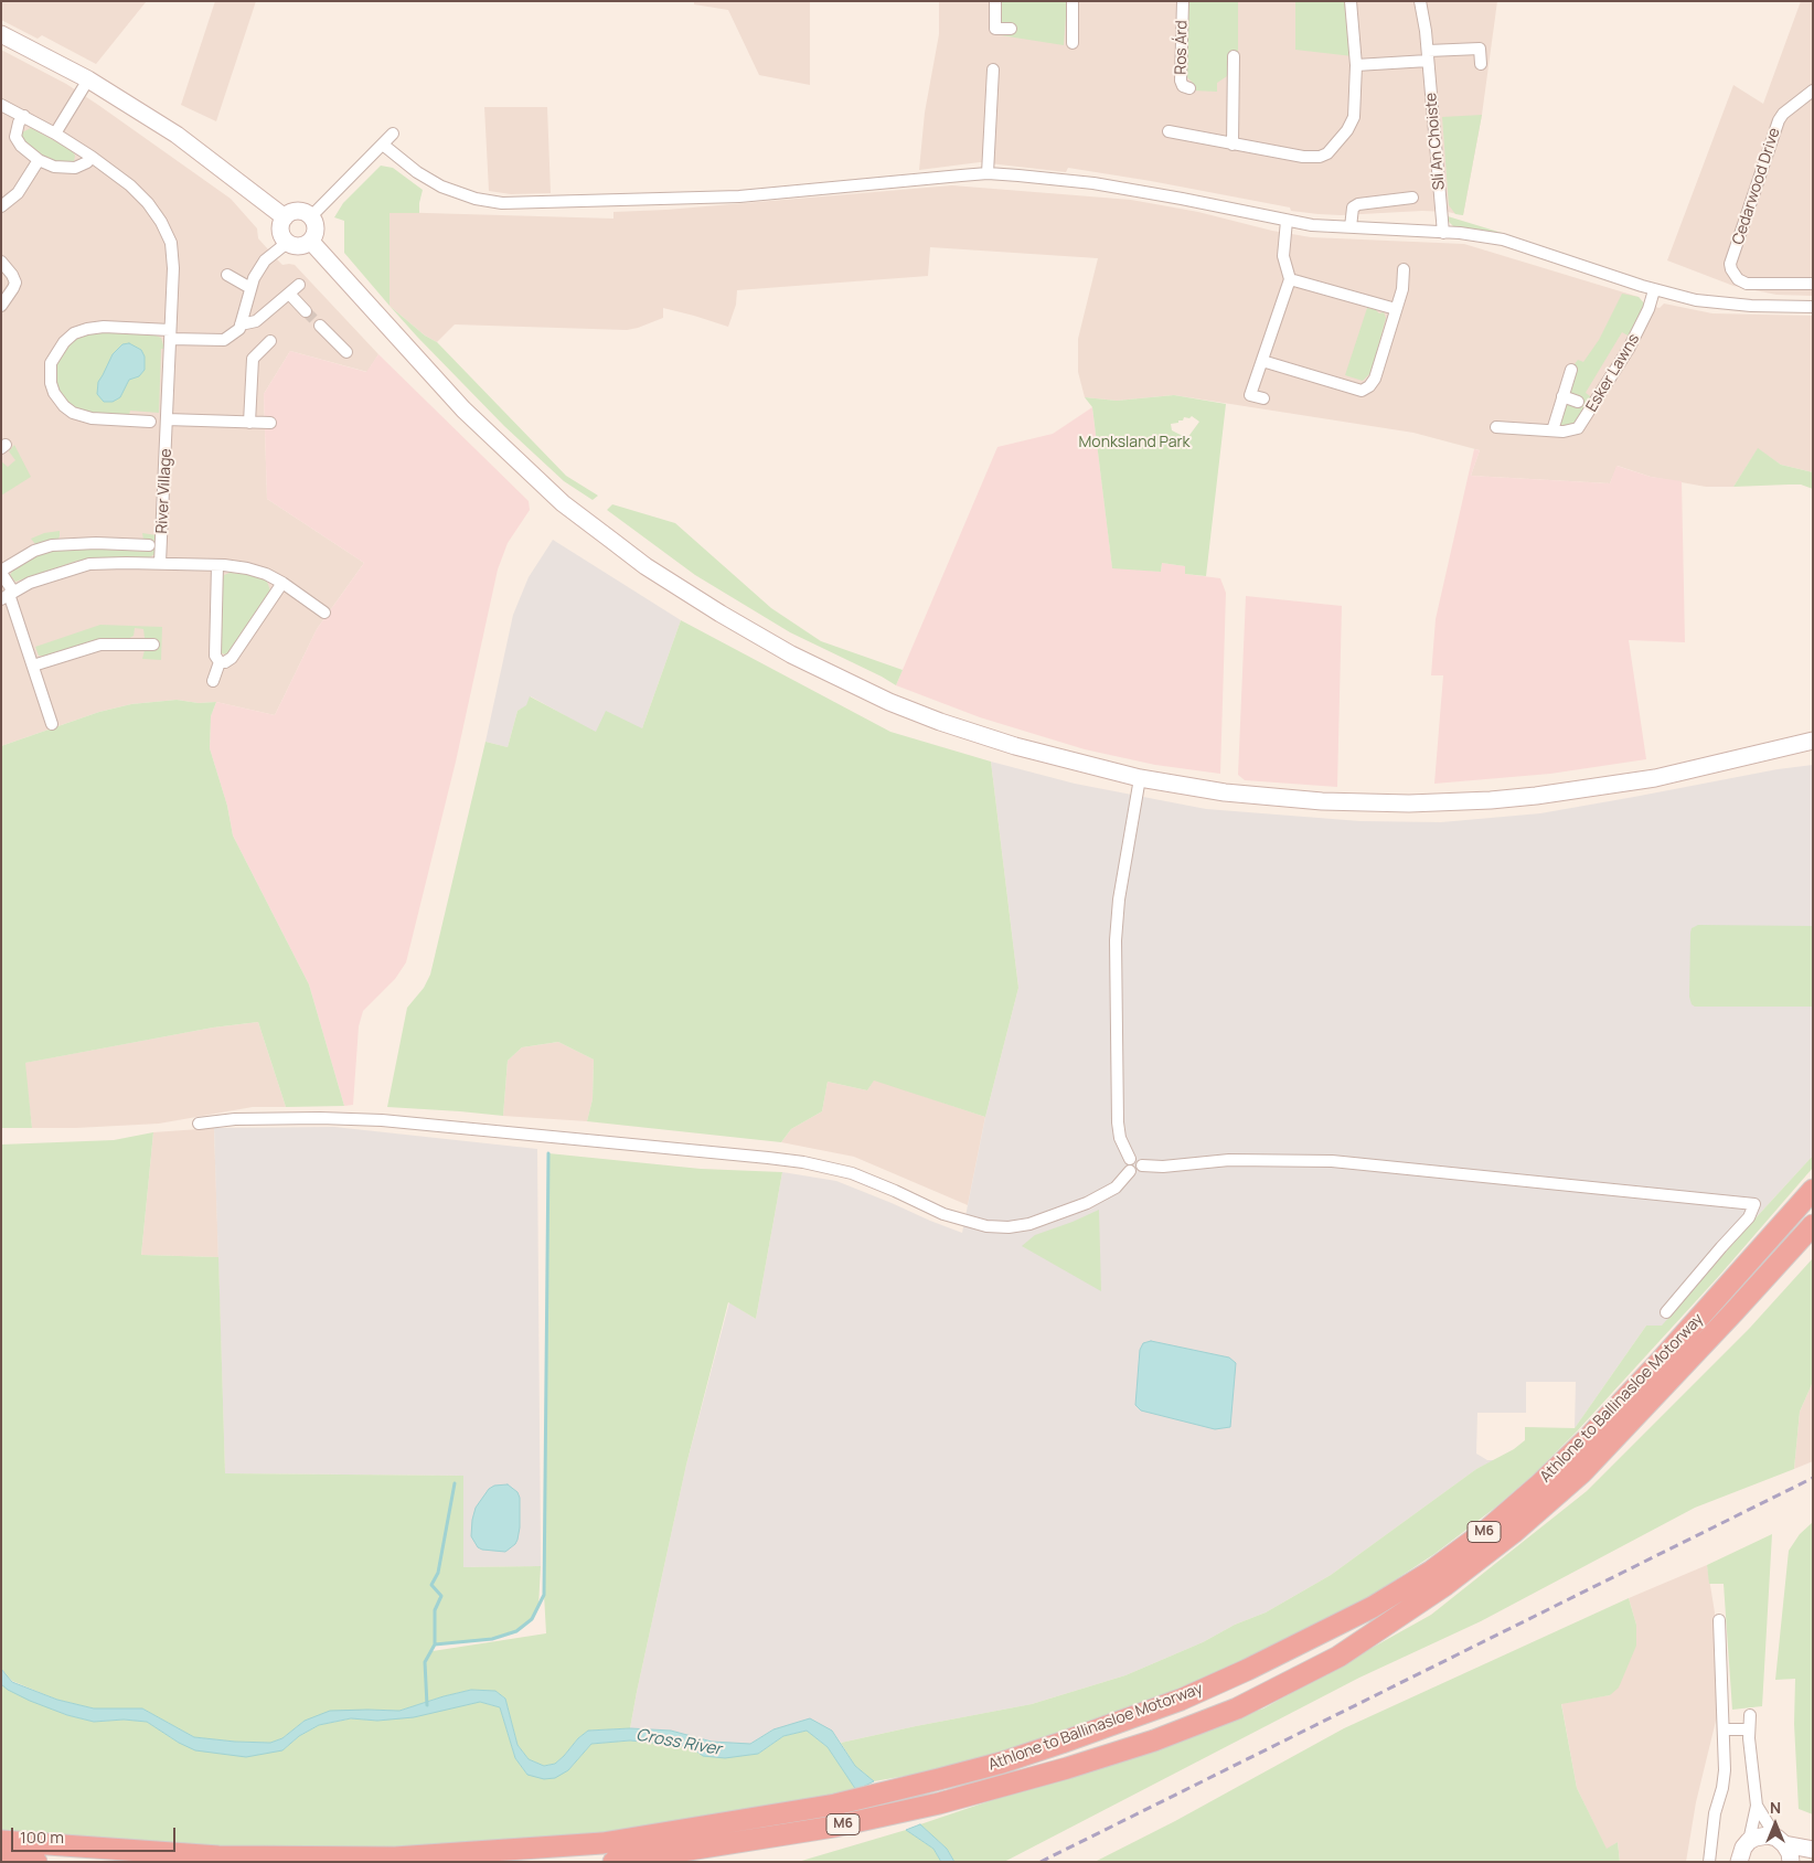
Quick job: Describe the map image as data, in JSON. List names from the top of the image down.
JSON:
{
  "streets": {
    "highway": ["Athlone to Ballinasloe Motorway", "M6"],
    "street": [
      "Ros Árd",
      "Slí An Choiste",
      "Cedarwood Drive",
      "Esker Lawns",
      "River Village"
    ]
  },
  "water": ["Cross River"],
  "parks": ["Monksland Park"],
  "scale_bar": "100 m",
  "north": "top"
}
